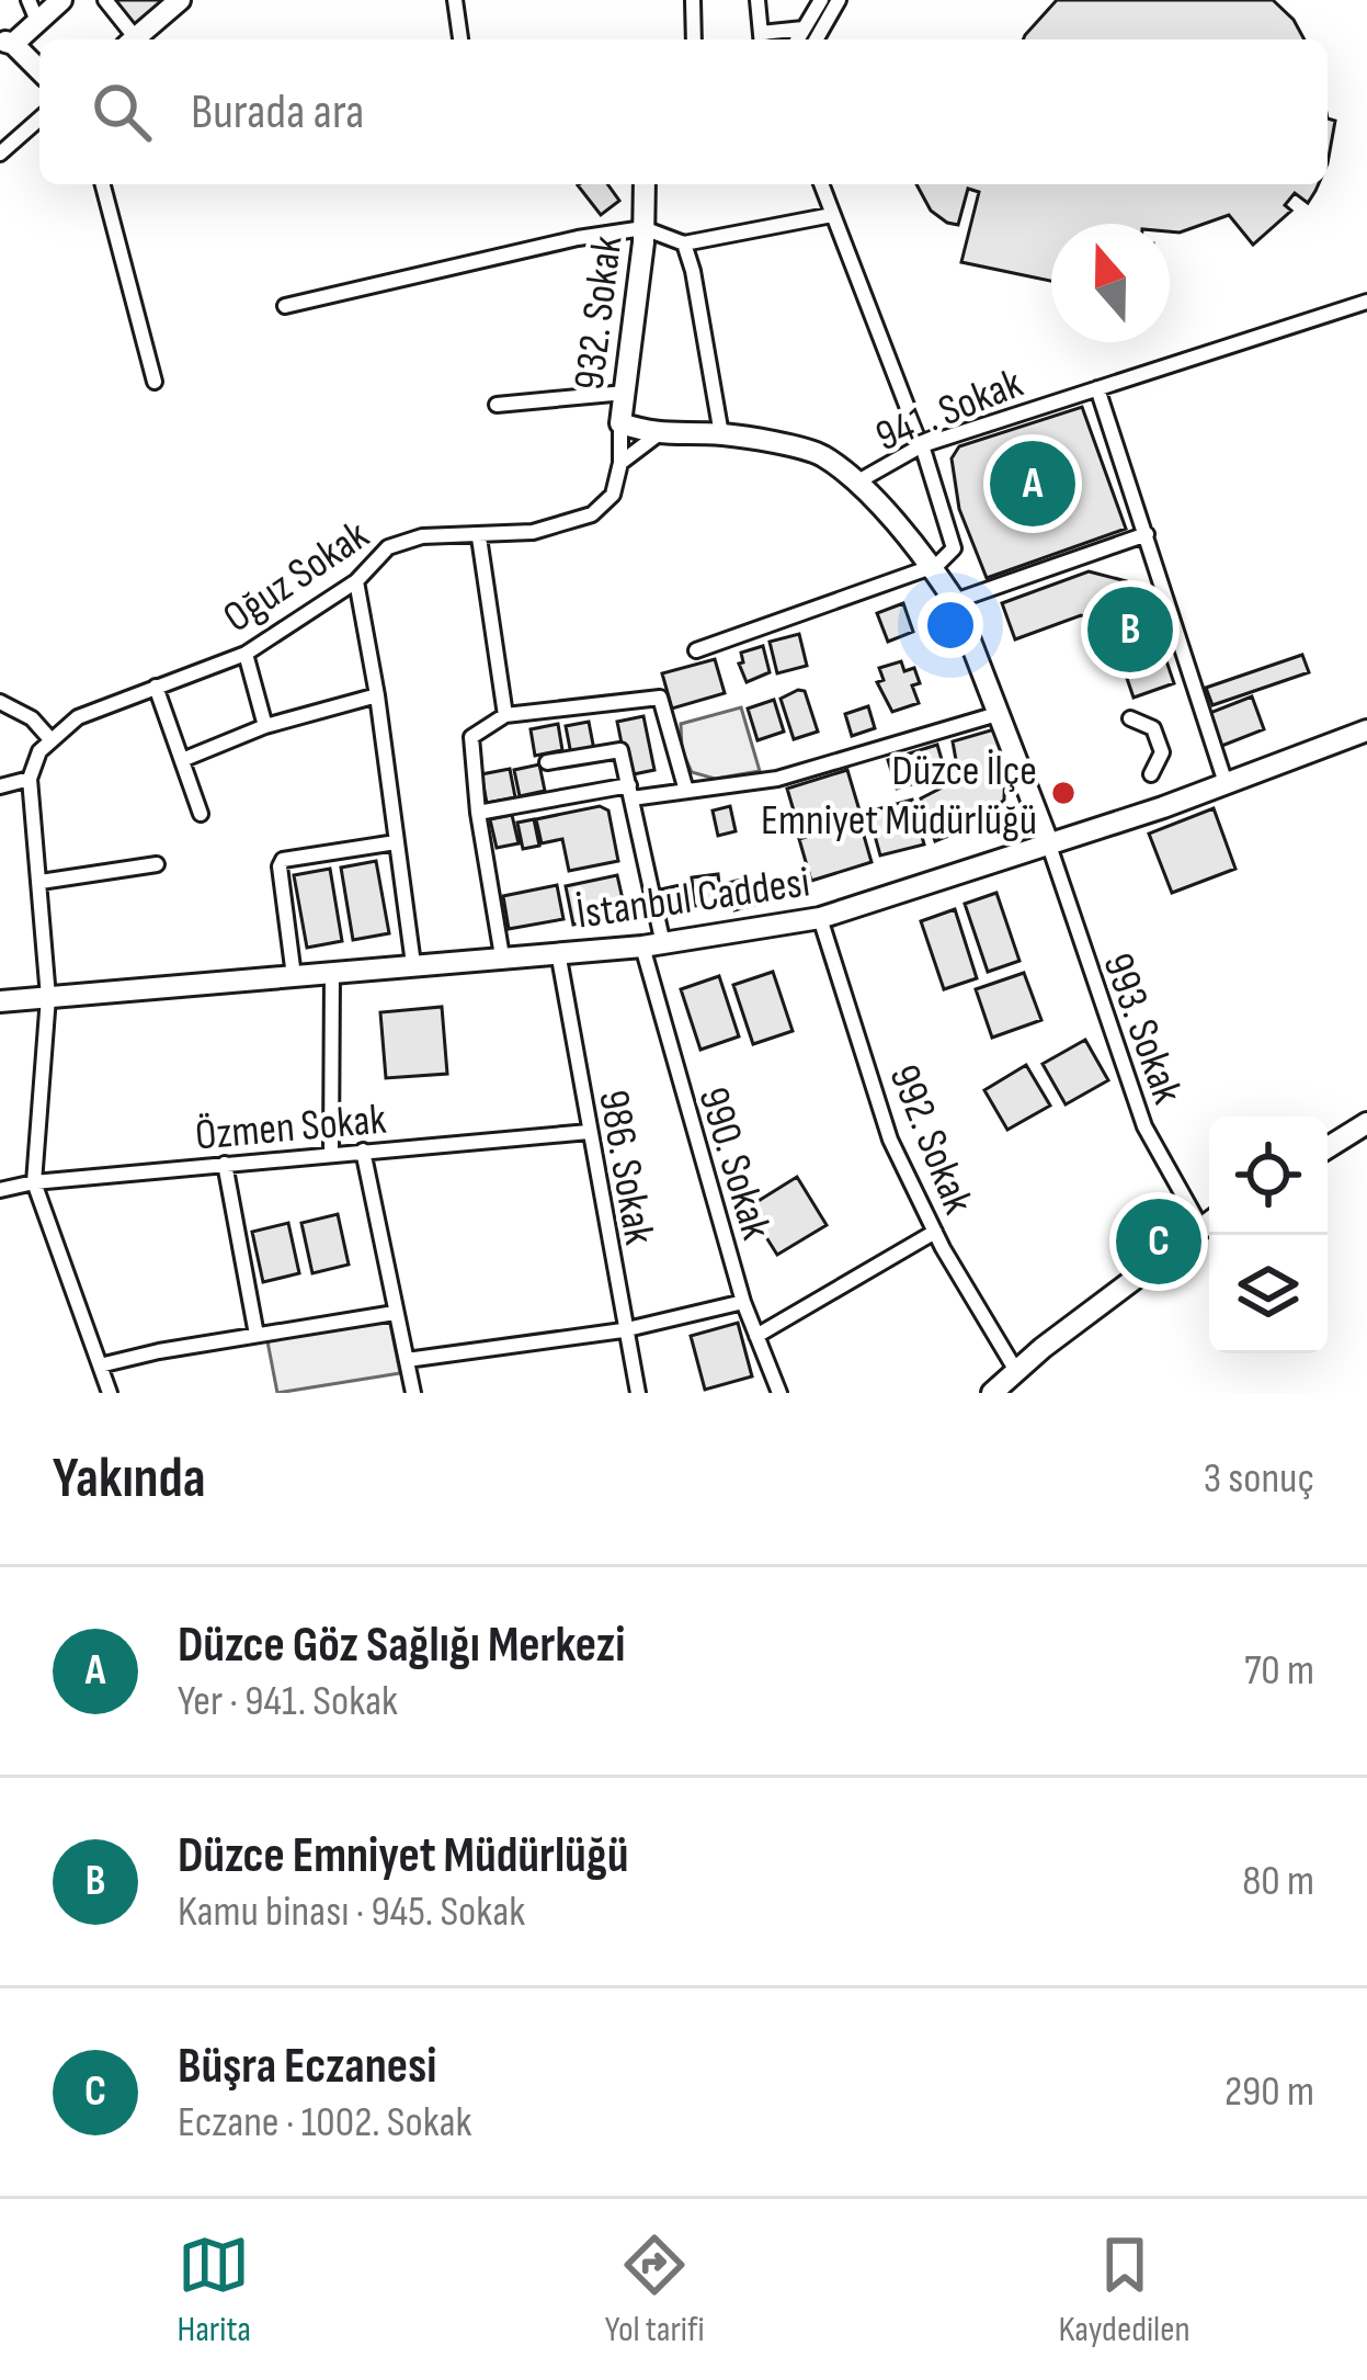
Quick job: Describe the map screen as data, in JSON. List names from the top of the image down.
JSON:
{
  "streets": {
    "street": [
      "932. Sokak",
      "941. Sokak",
      "Oğuz Sokak",
      "İstanbul Caddesi",
      "993. Sokak",
      "Özmen Sokak",
      "992. Sokak",
      "990. Sokak",
      "986. Sokak"
    ]
  },
  "crossings": [
    ["932. Sokak", "941. Sokak"],
    ["932. Sokak", "Oğuz Sokak"],
    ["932. Sokak", "İstanbul Caddesi"],
    ["932. Sokak", "993. Sokak"],
    ["İstanbul Caddesi", "993. Sokak"],
    ["İstanbul Caddesi", "992. Sokak"],
    ["İstanbul Caddesi", "990. Sokak"],
    ["İstanbul Caddesi", "986. Sokak"],
    ["Özmen Sokak", "986. Sokak"]
  ],
  "places": ["Düzce İlçe Emniyet Müdürlüğü"],
  "north": "top",
  "page": {
    "search": "Burada ara",
    "pins": ["A", "B", "C"],
    "heading": ["Yakında", "3 sonuç"],
    "list": [
      {
        "mark": "A",
        "name": "Düzce Göz Sağlığı Merkezi",
        "note": "Yer · 941. Sokak",
        "value": "70 m"
      },
      {
        "mark": "B",
        "name": "Düzce Emniyet Müdürlüğü",
        "note": "Kamu binası · 945. Sokak",
        "value": "80 m"
      },
      {
        "mark": "C",
        "name": "Büşra Eczanesi",
        "note": "Eczane · 1002. Sokak",
        "value": "290 m"
      }
    ],
    "nav": ["Harita", "Yol tarifi", "Kaydedilen"]
  }
}
